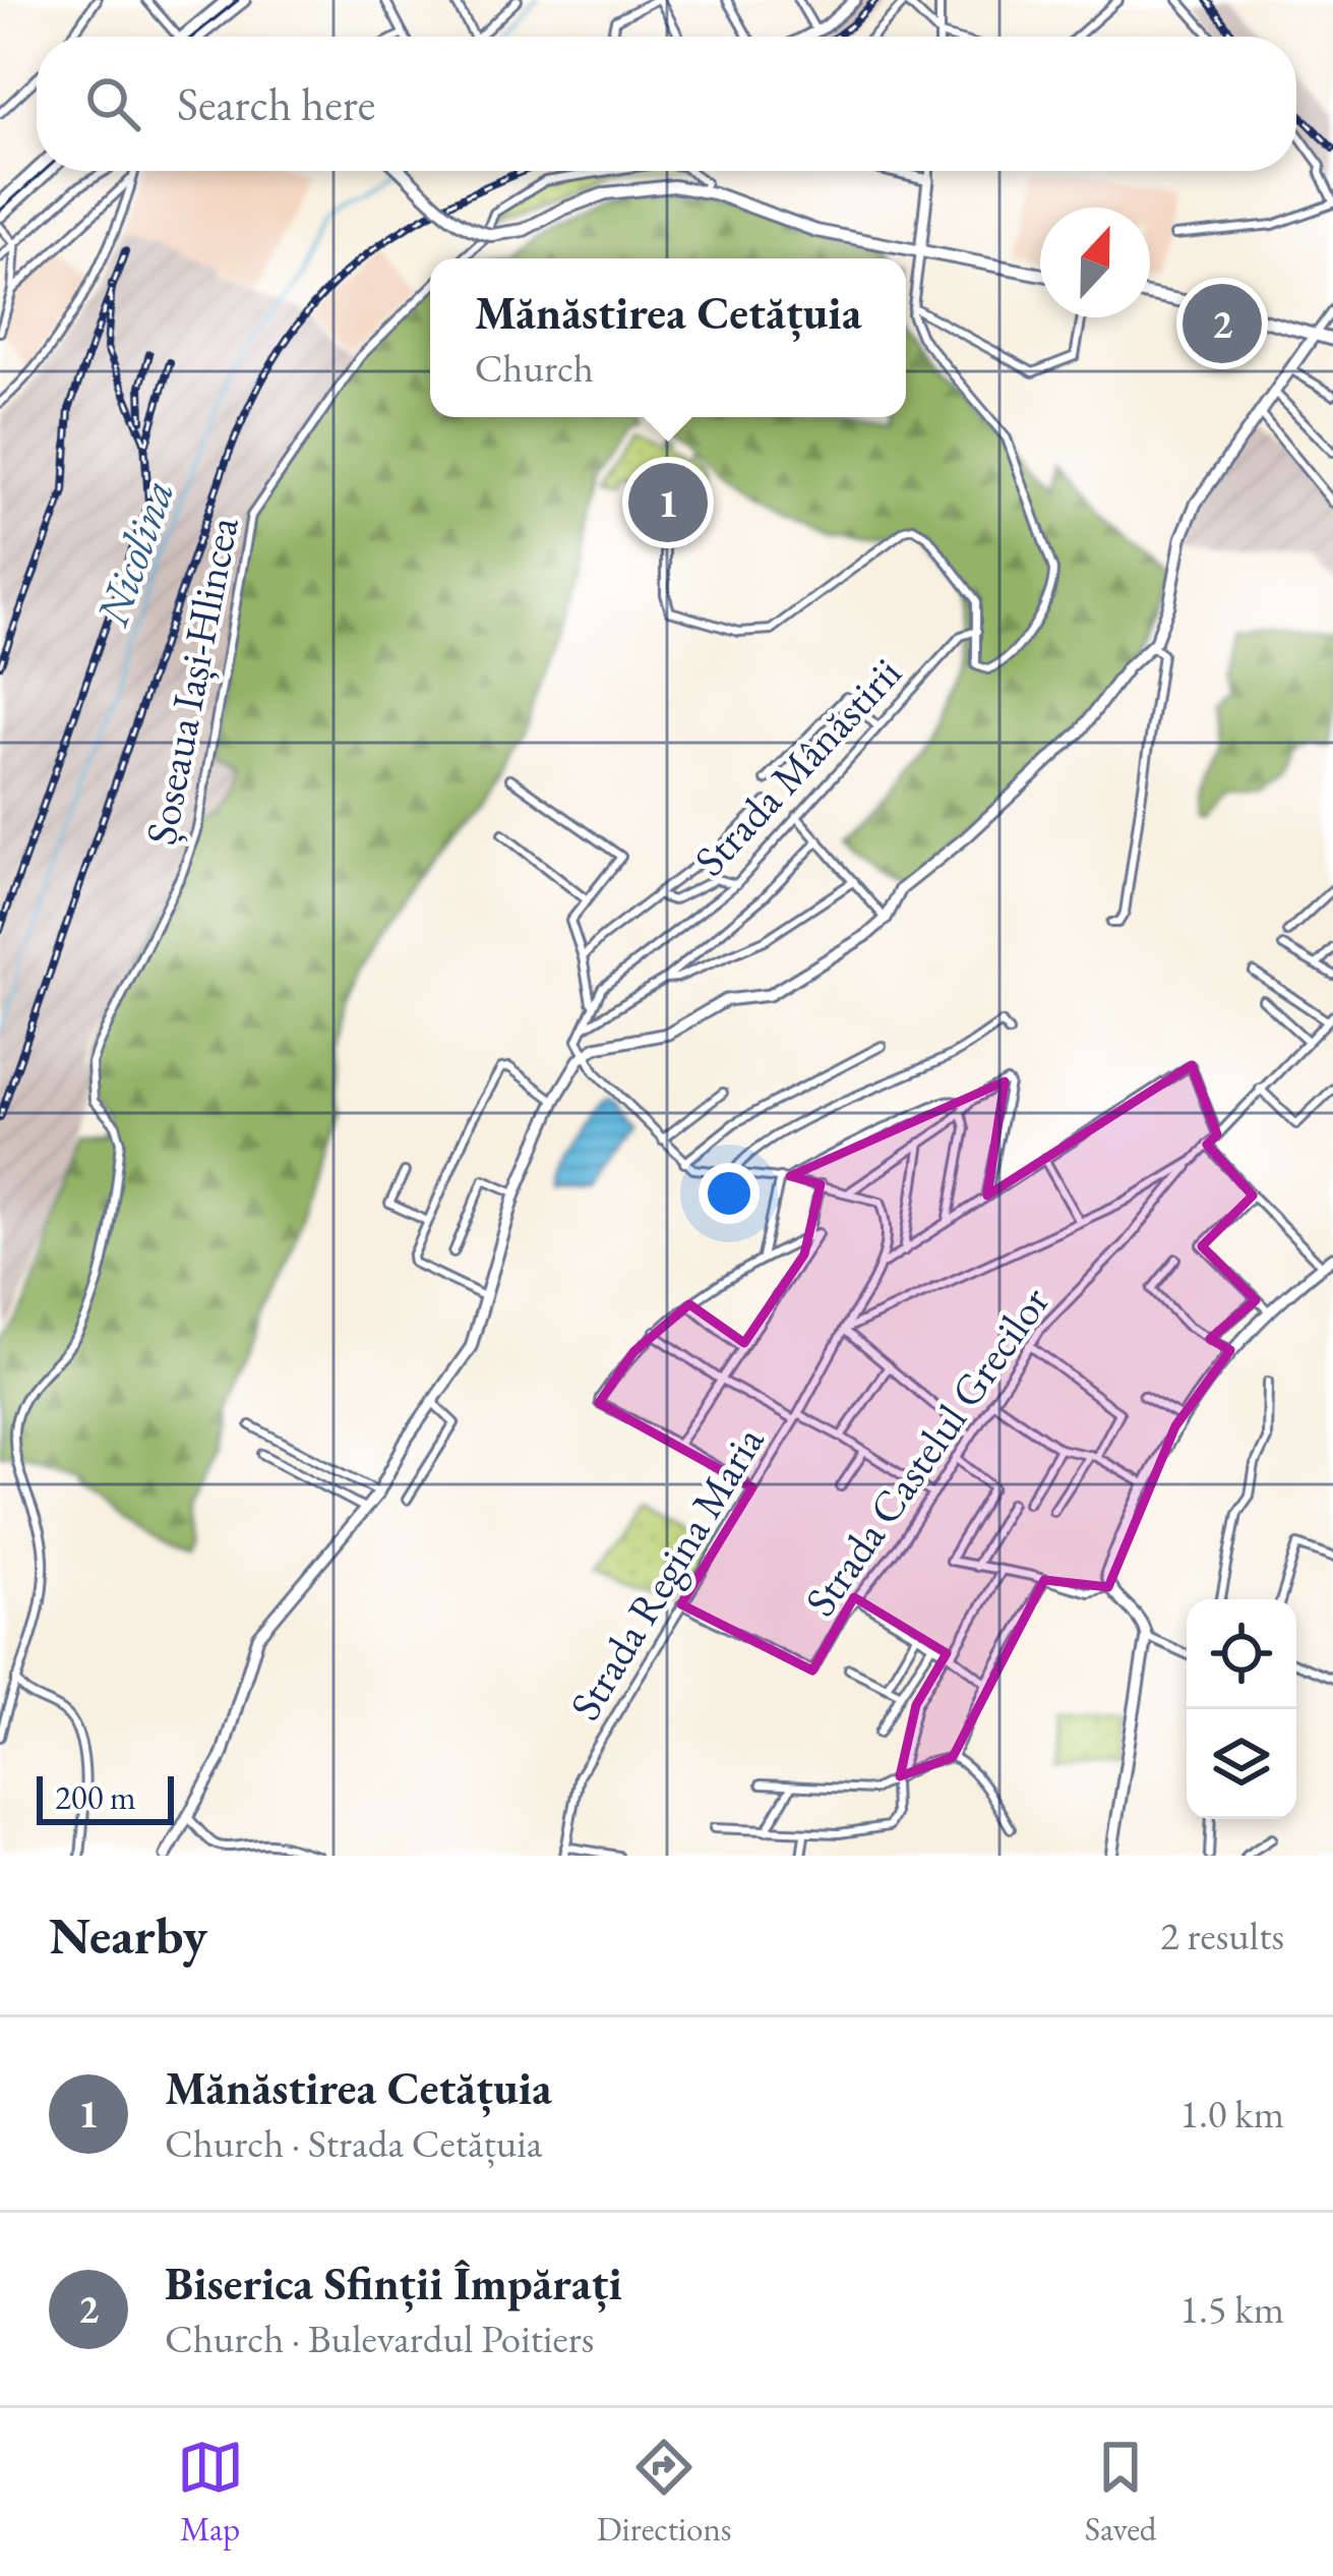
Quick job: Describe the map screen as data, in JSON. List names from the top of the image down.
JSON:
{
  "streets": {
    "street": [
      "Șoseaua Iași-Hlincea",
      "Strada Mânăstirii",
      "Strada Castelul Grecilor",
      "Strada Regina Maria"
    ]
  },
  "crossings": [
    ["Strada Castelul Grecilor", "Strada Regina Maria"]
  ],
  "water": ["Nicolina"],
  "scale_bar": "200 m",
  "north": "top",
  "page": {
    "search": "Search here",
    "popup": ["Mănăstirea Cetățuia", "Church"],
    "pins": ["2", "1"],
    "scale": "200 m",
    "heading": ["Nearby", "2 results"],
    "list": [
      {
        "mark": "1",
        "name": "Mănăstirea Cetățuia",
        "note": "Church · Strada Cetățuia",
        "value": "1.0 km"
      },
      {
        "mark": "2",
        "name": "Biserica Sfinții Împărați",
        "note": "Church · Bulevardul Poitiers",
        "value": "1.5 km"
      }
    ],
    "nav": ["Map", "Directions", "Saved"]
  }
}
